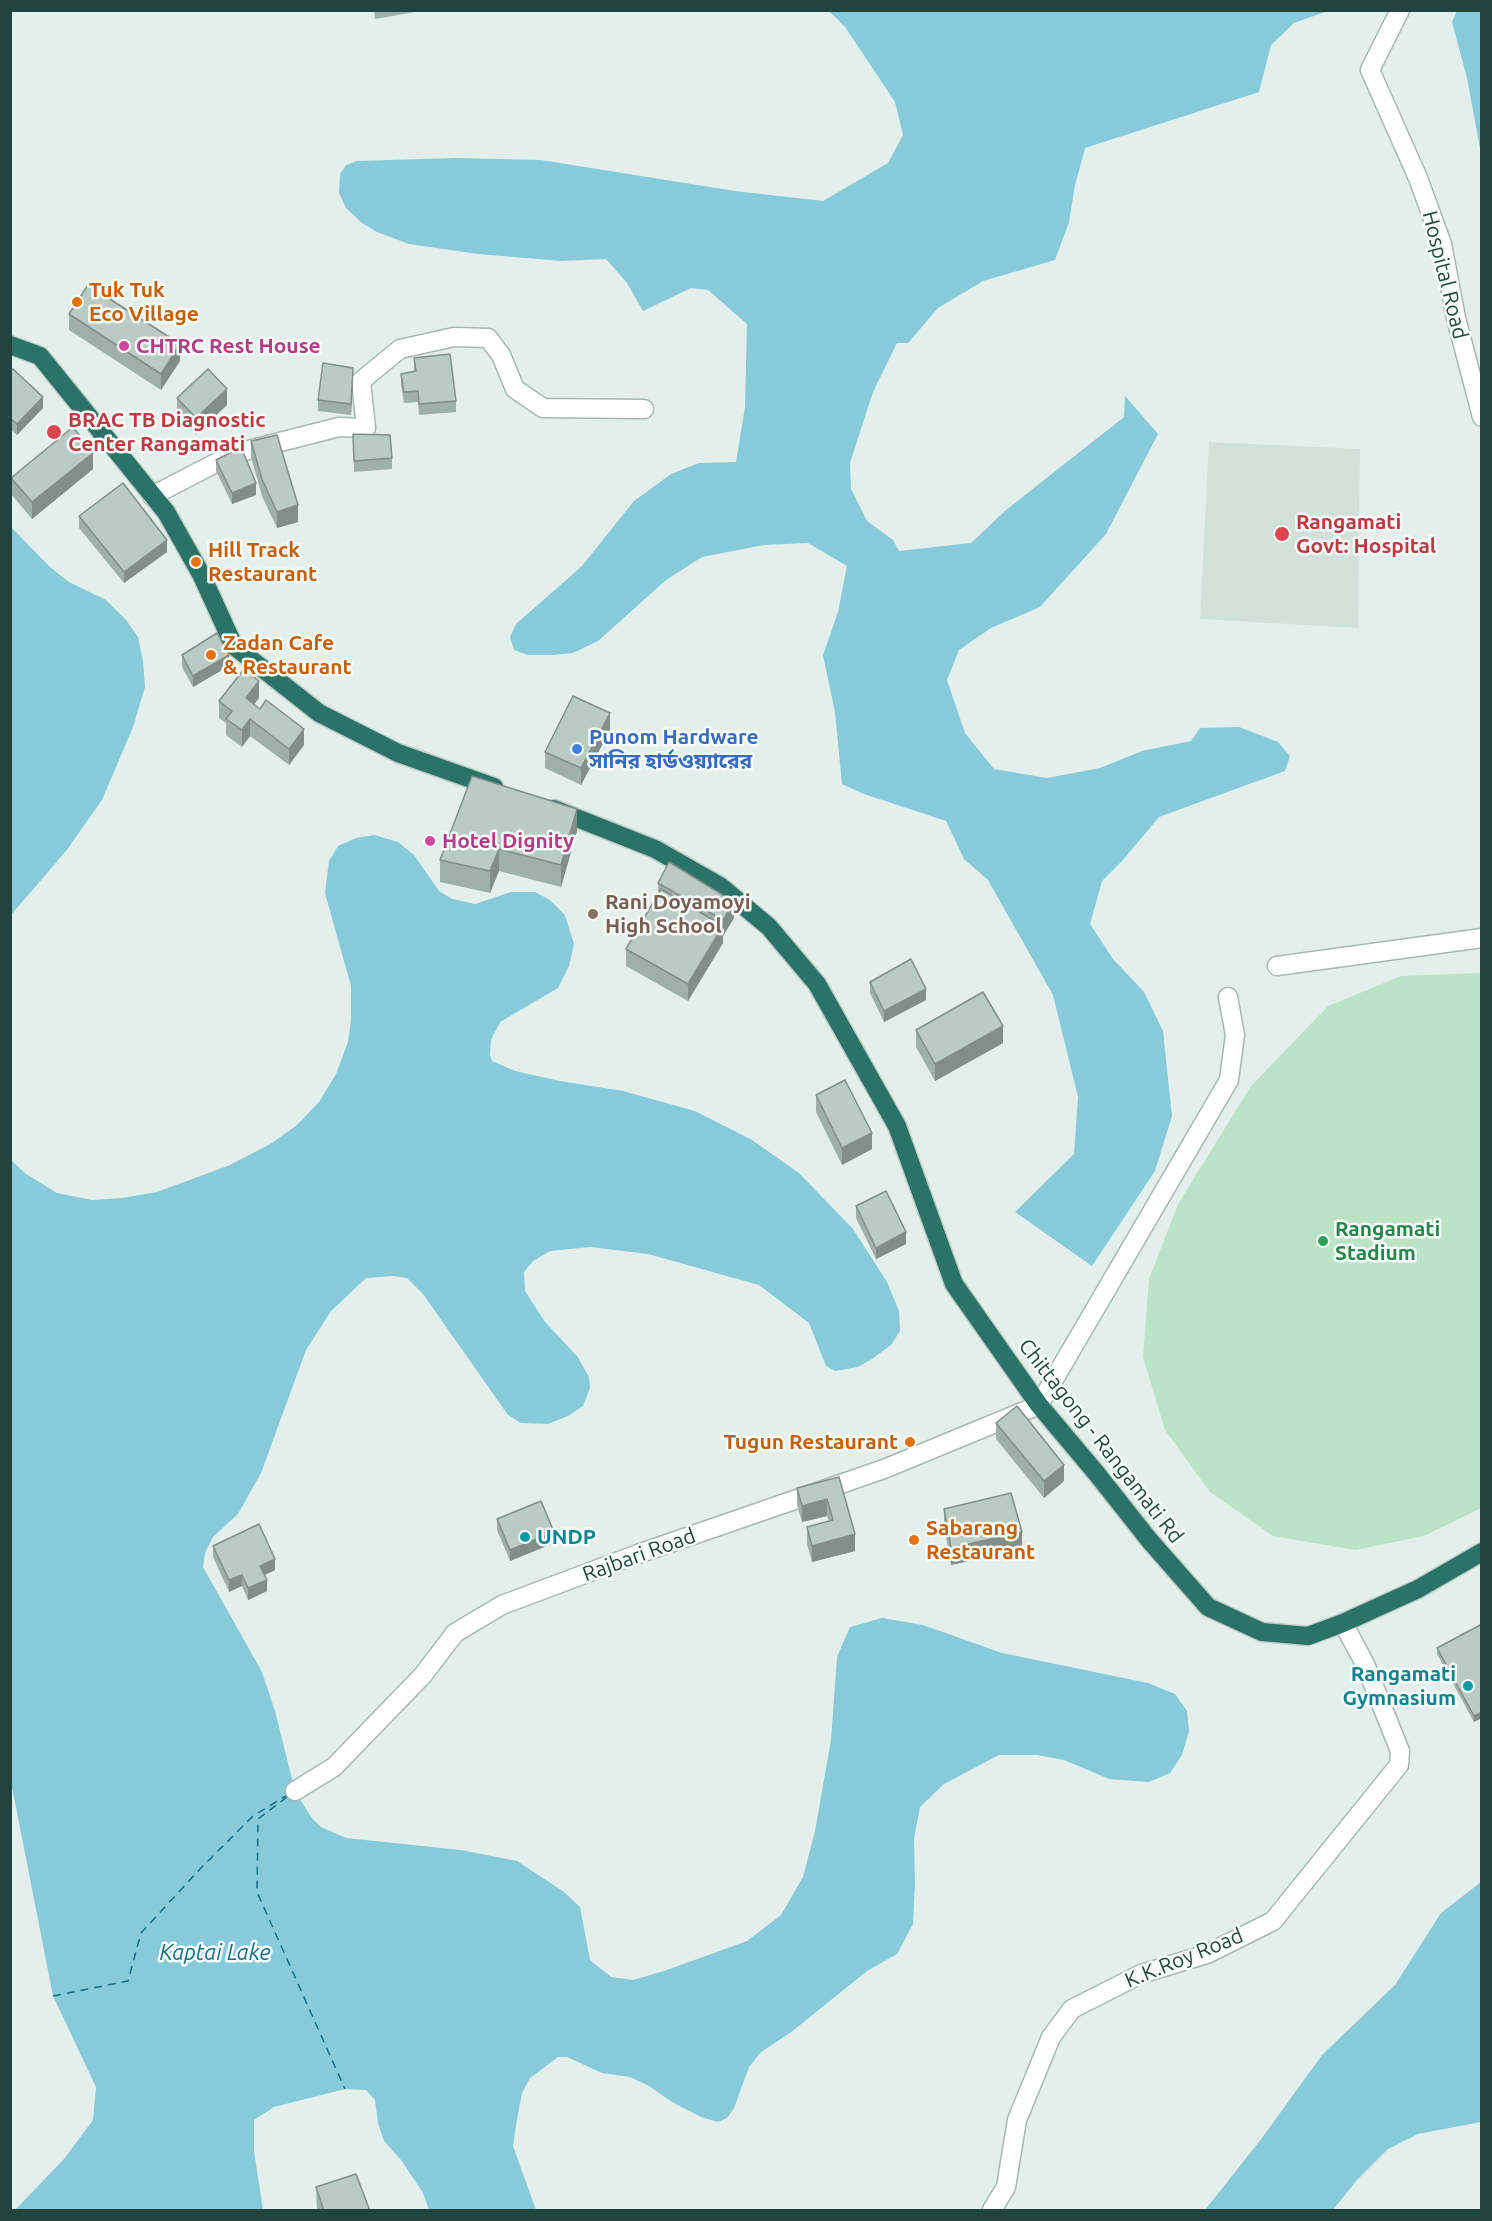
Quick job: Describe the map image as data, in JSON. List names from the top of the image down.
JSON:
{
  "streets": {
    "highway": ["Chittagong - Rangamati Rd"],
    "street": ["Hospital Road", "Rajbari Road", "K.K.Roy Road"]
  },
  "crossings": [
    ["Chittagong - Rangamati Rd", "Rajbari Road"],
    ["Chittagong - Rangamati Rd", "K.K.Roy Road"]
  ],
  "water": ["Kaptai Lake"],
  "places": [
    "Tuk Tuk Eco Village",
    "CHTRC Rest House",
    "BRAC TB Diagnostic Center Rangamati",
    "Rangamati Govt: Hospital",
    "Hill Track Restaurant",
    "Zadan Cafe & Restaurant",
    "Punom Hardware সানির হার্ডওয়্যারের",
    "Hotel Dignity",
    "Rani Doyamoyi High School",
    "Rangamati Stadium",
    "Tugun Restaurant",
    "UNDP",
    "Sabarang Restaurant",
    "Rangamati Gymnasium"
  ]
}
